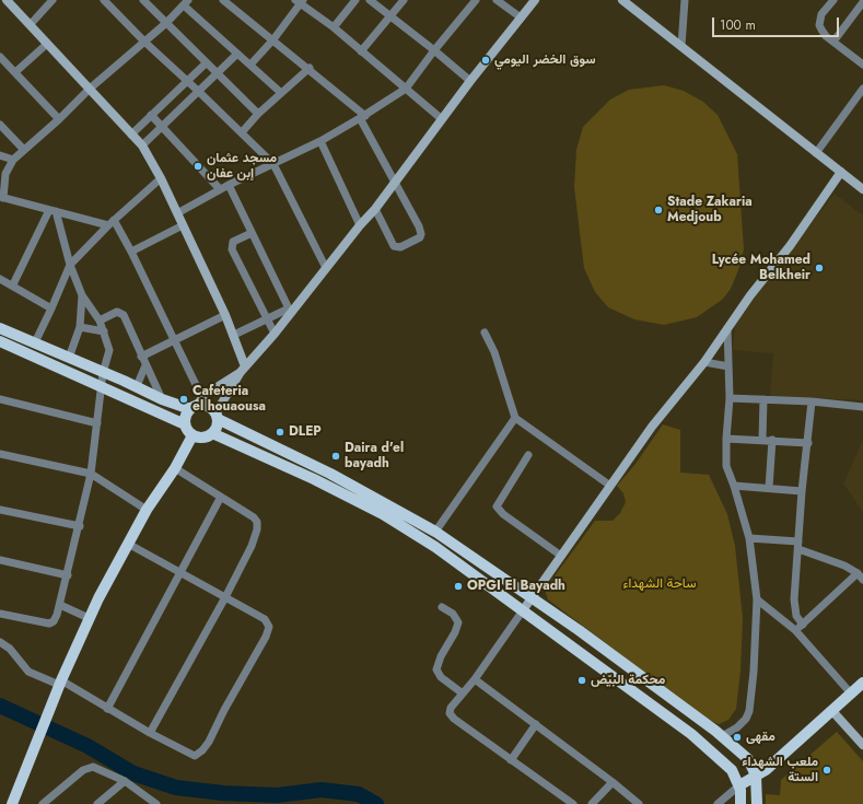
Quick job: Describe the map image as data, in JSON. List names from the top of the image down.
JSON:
{
  "parks": ["ساحة الشهداء"],
  "places": [
    "سوق الخضر اليومي",
    "مسجد عثمان إبن عفان",
    "Stade Zakaria Medjoub",
    "Lycée Mohamed Belkheir",
    "Cafeteria el houaousa",
    "DLEP",
    "Daira d'el bayadh",
    "OPGI El Bayadh",
    "محكمة البيّض",
    "مقهى",
    "ملعب الشهداء الستة"
  ],
  "scale_bar": "100 m"
}
